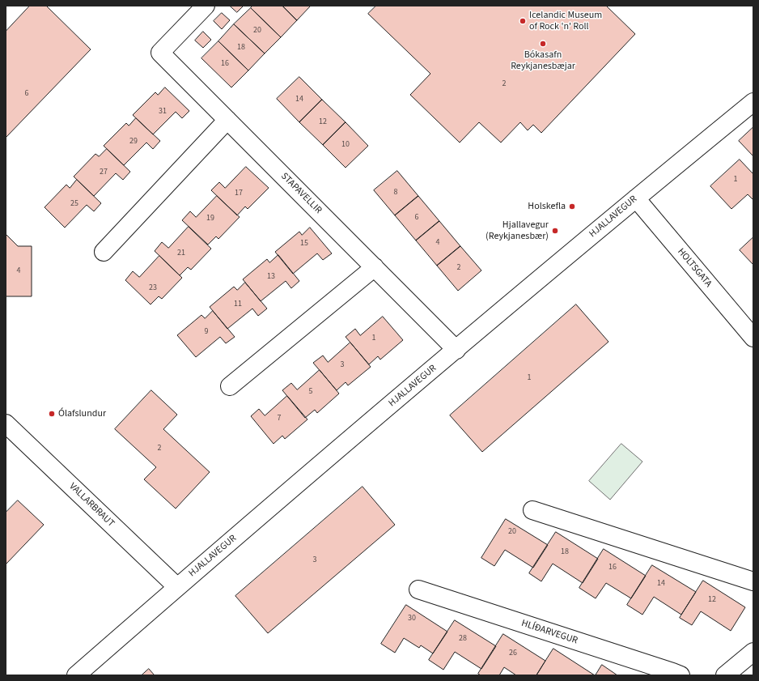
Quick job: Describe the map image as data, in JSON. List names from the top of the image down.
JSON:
{
  "streets": {
    "street": [
      "STAPAVELLIR",
      "HJALLAVEGUR",
      "HOLTSGATA",
      "VALLARBRAUT",
      "HLÍÐARVEGUR"
    ]
  },
  "crossings": [
    ["STAPAVELLIR", "HJALLAVEGUR"],
    ["HJALLAVEGUR", "HOLTSGATA"],
    ["HJALLAVEGUR", "VALLARBRAUT"]
  ],
  "places": [
    "Icelandic Museum of Rock 'n' Roll",
    "Bókasafn Reykjanesbæjar",
    "Holskefla",
    "Hjallavegur (Reykjanesbær)",
    "Ólafslundur"
  ],
  "house_numbers": [
    "20",
    "18",
    "16",
    "2",
    "6",
    "14",
    "31",
    "12",
    "29",
    "10",
    "27",
    "1",
    "8",
    "17",
    "25",
    "6",
    "19",
    "4",
    "15",
    "21",
    "2",
    "4",
    "13",
    "23",
    "11",
    "9",
    "1",
    "3",
    "1",
    "5",
    "7",
    "2",
    "20",
    "18",
    "3",
    "16",
    "14",
    "12",
    "30",
    "28",
    "26"
  ]
}
